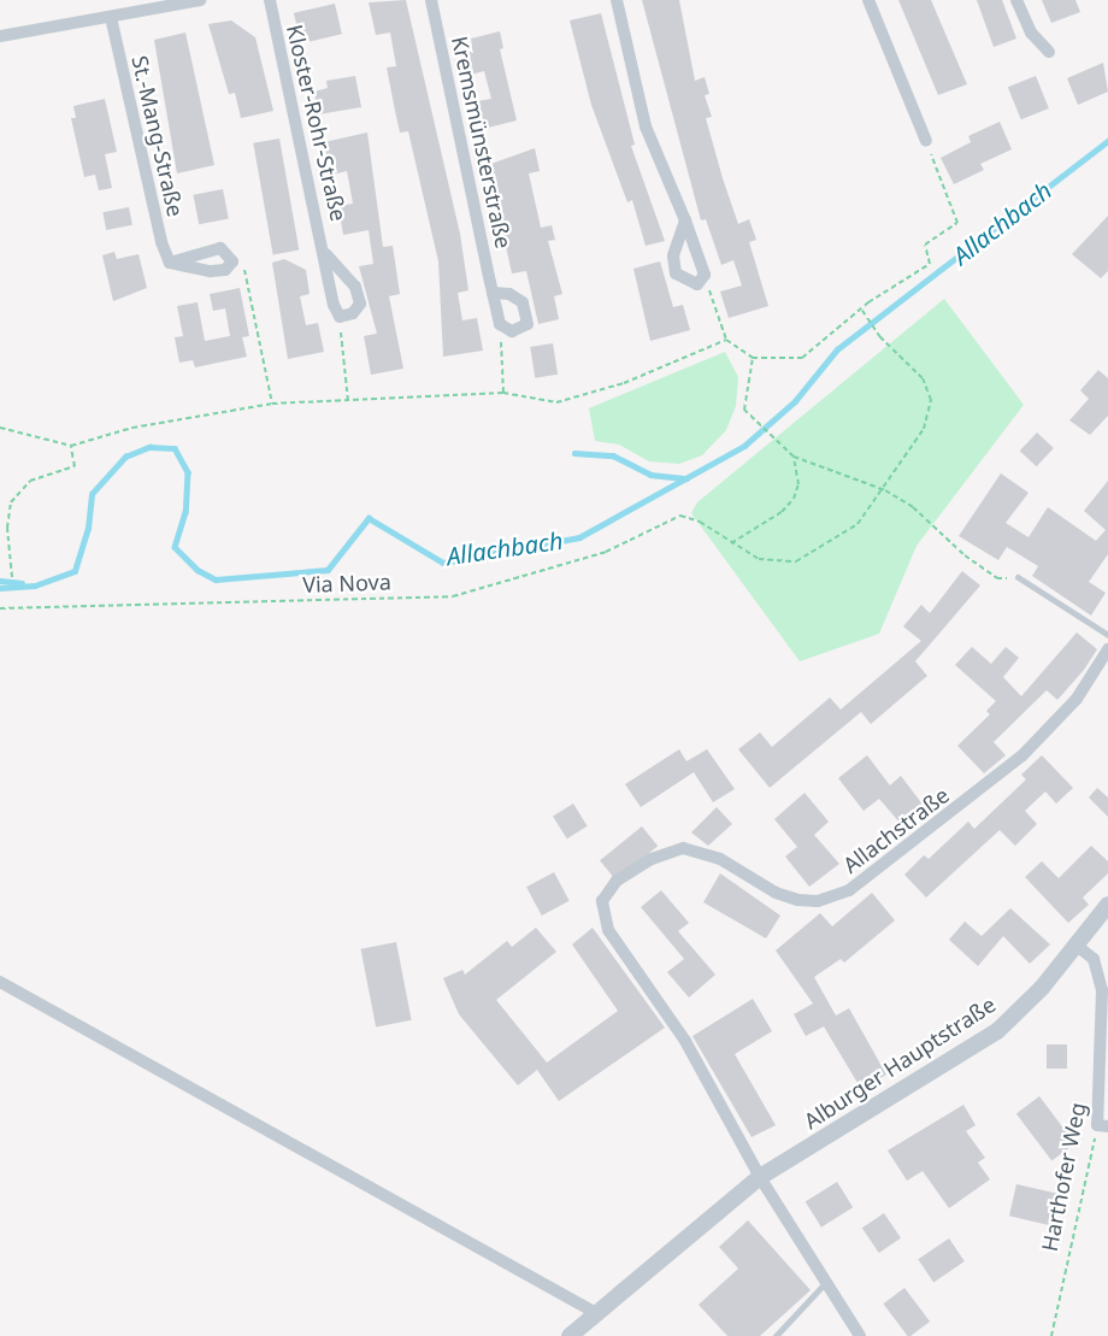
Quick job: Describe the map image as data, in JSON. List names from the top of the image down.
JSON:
{
  "streets": {
    "street": [
      "Kloster-Rohr-Straße",
      "St.-Mang-Straße",
      "Kremsmünsterstraße",
      "Allachstraße",
      "Alburger Hauptstraße",
      "Harthofer Weg"
    ],
    "path": ["Via Nova"]
  },
  "crossings": [
    ["Allachstraße", "Alburger Hauptstraße"],
    ["Alburger Hauptstraße", "Harthofer Weg"]
  ],
  "water": ["Allachbach"]
}
